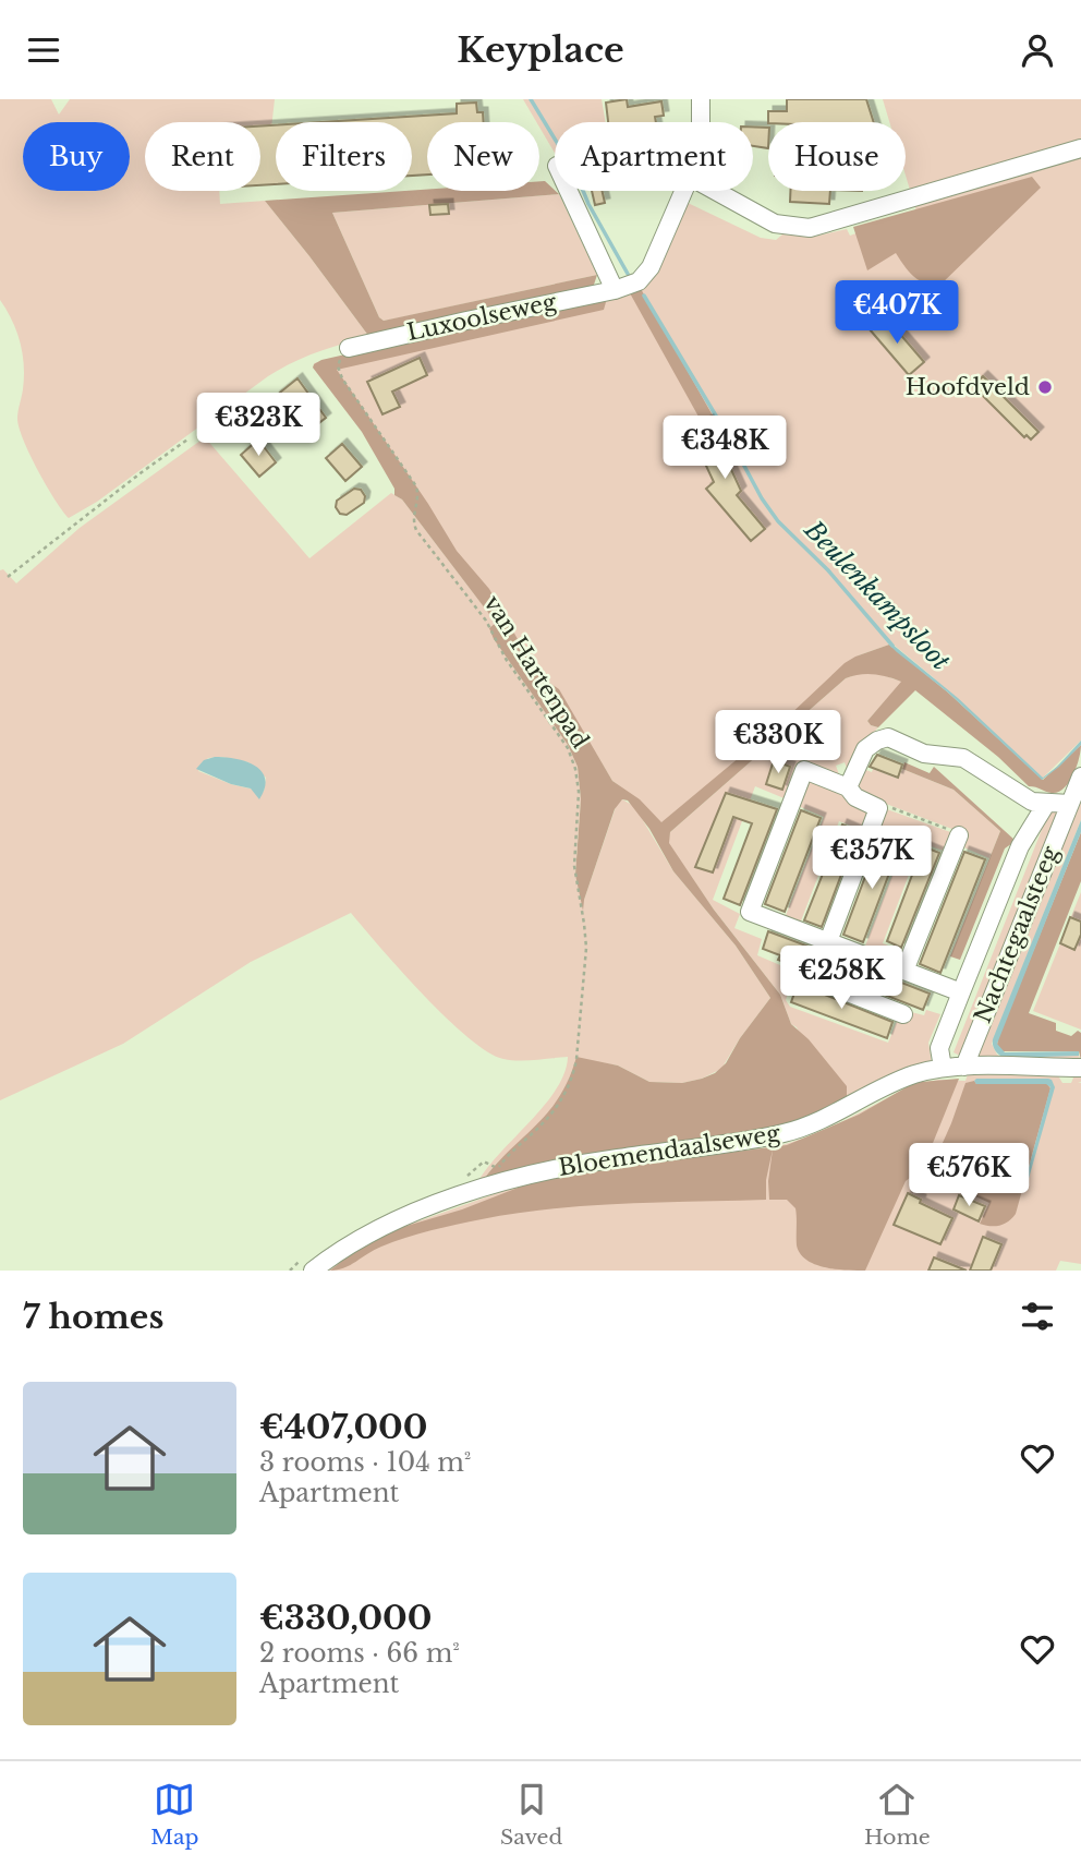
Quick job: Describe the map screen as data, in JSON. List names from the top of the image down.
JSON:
{
  "streets": {
    "street": ["Luxoolseweg", "Nachtegaalsteeg", "Bloemendaalseweg"],
    "path": ["van Hartenpad"]
  },
  "crossings": [
    ["Luxoolseweg", "van Hartenpad"],
    ["Nachtegaalsteeg", "Bloemendaalseweg"]
  ],
  "water": ["Beulenkampsloot"],
  "places": ["Hoofdveld"],
  "page": {
    "header": "Keyplace",
    "chip": [
      "Buy",
      "Rent",
      "Filters",
      "New",
      "Apartment",
      "House"
    ],
    "price": [
      "€407K",
      "€323K",
      "€348K",
      "€330K",
      "€357K",
      "€258K",
      "€576K"
    ],
    "heading": "7 homes",
    "list": [
      {
        "name": "€407,000",
        "note": "3 rooms · 104 m² · Apartment"
      },
      {
        "name": "€330,000",
        "note": "2 rooms · 66 m² · Apartment"
      }
    ],
    "tabs": ["Map", "Saved", "Home"]
  }
}
